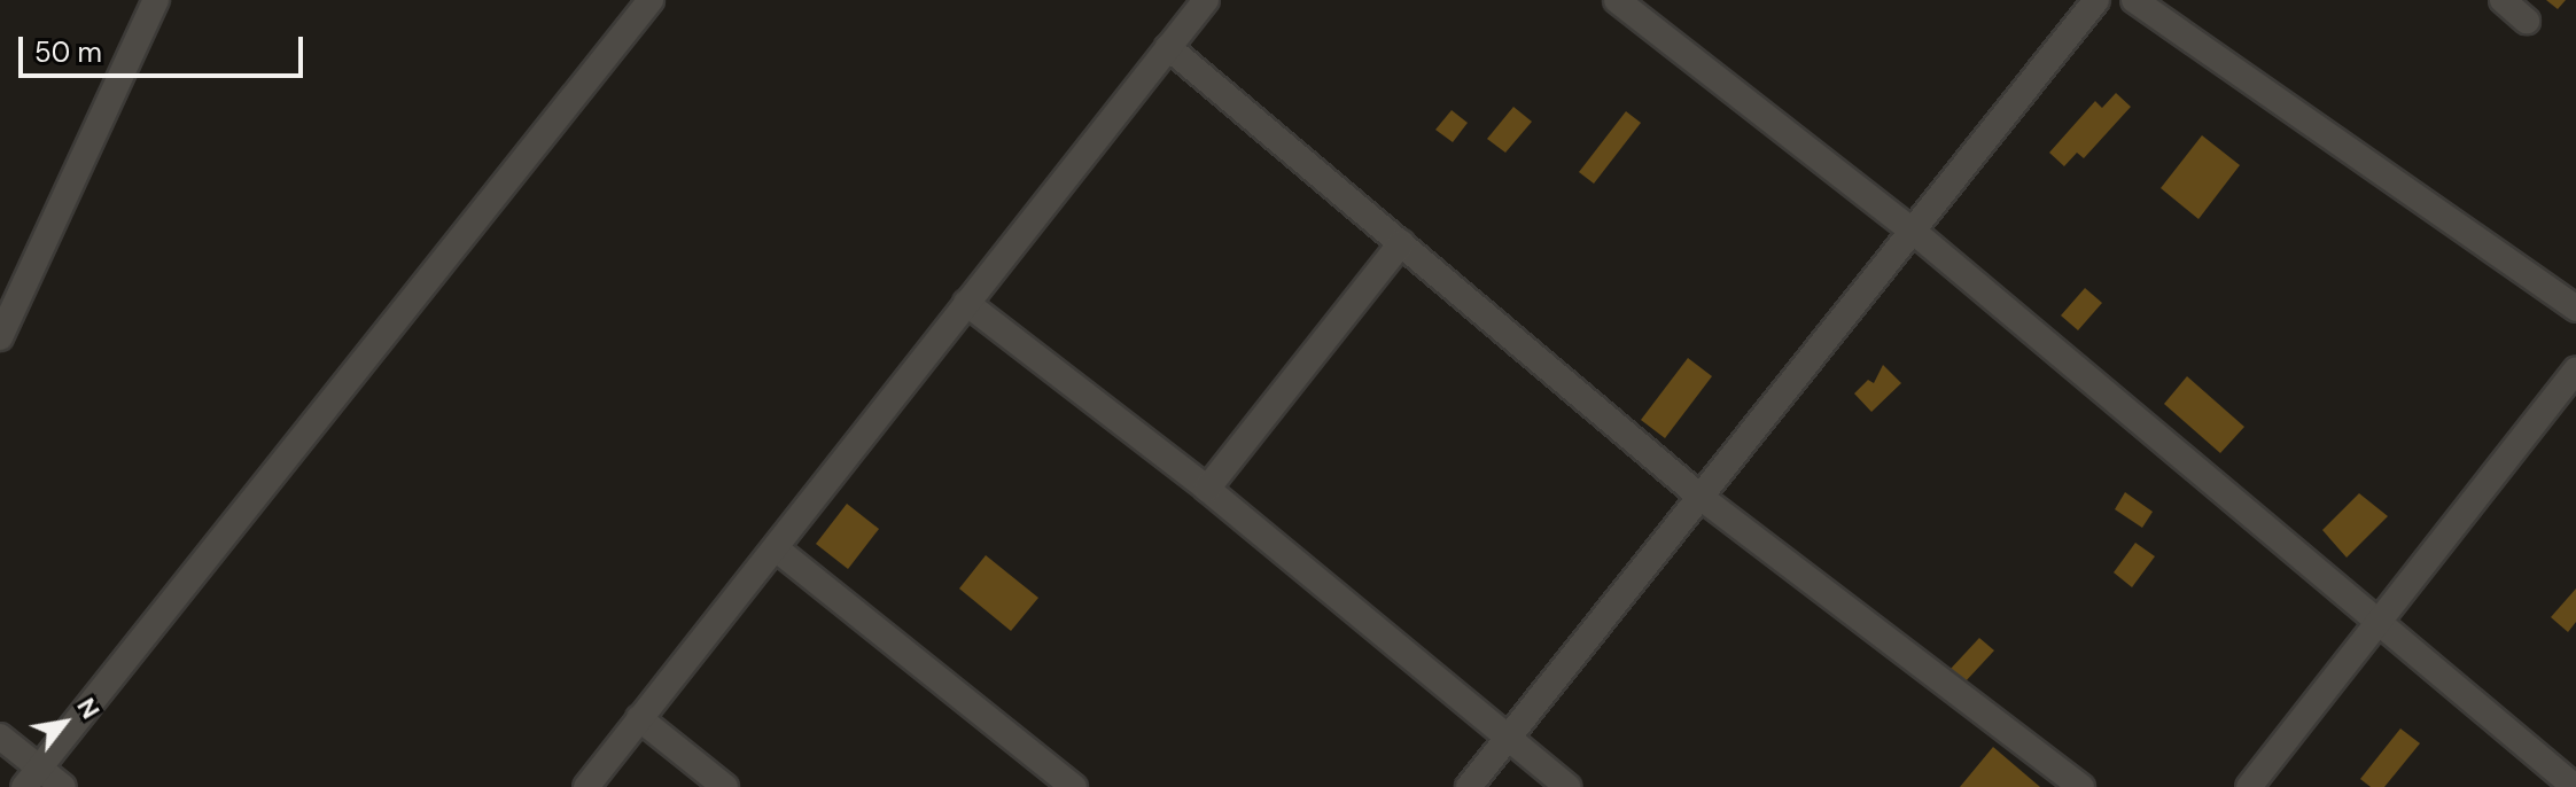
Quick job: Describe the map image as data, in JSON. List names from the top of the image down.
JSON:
{
  "scale_bar": "50 m",
  "north": "top right"
}
